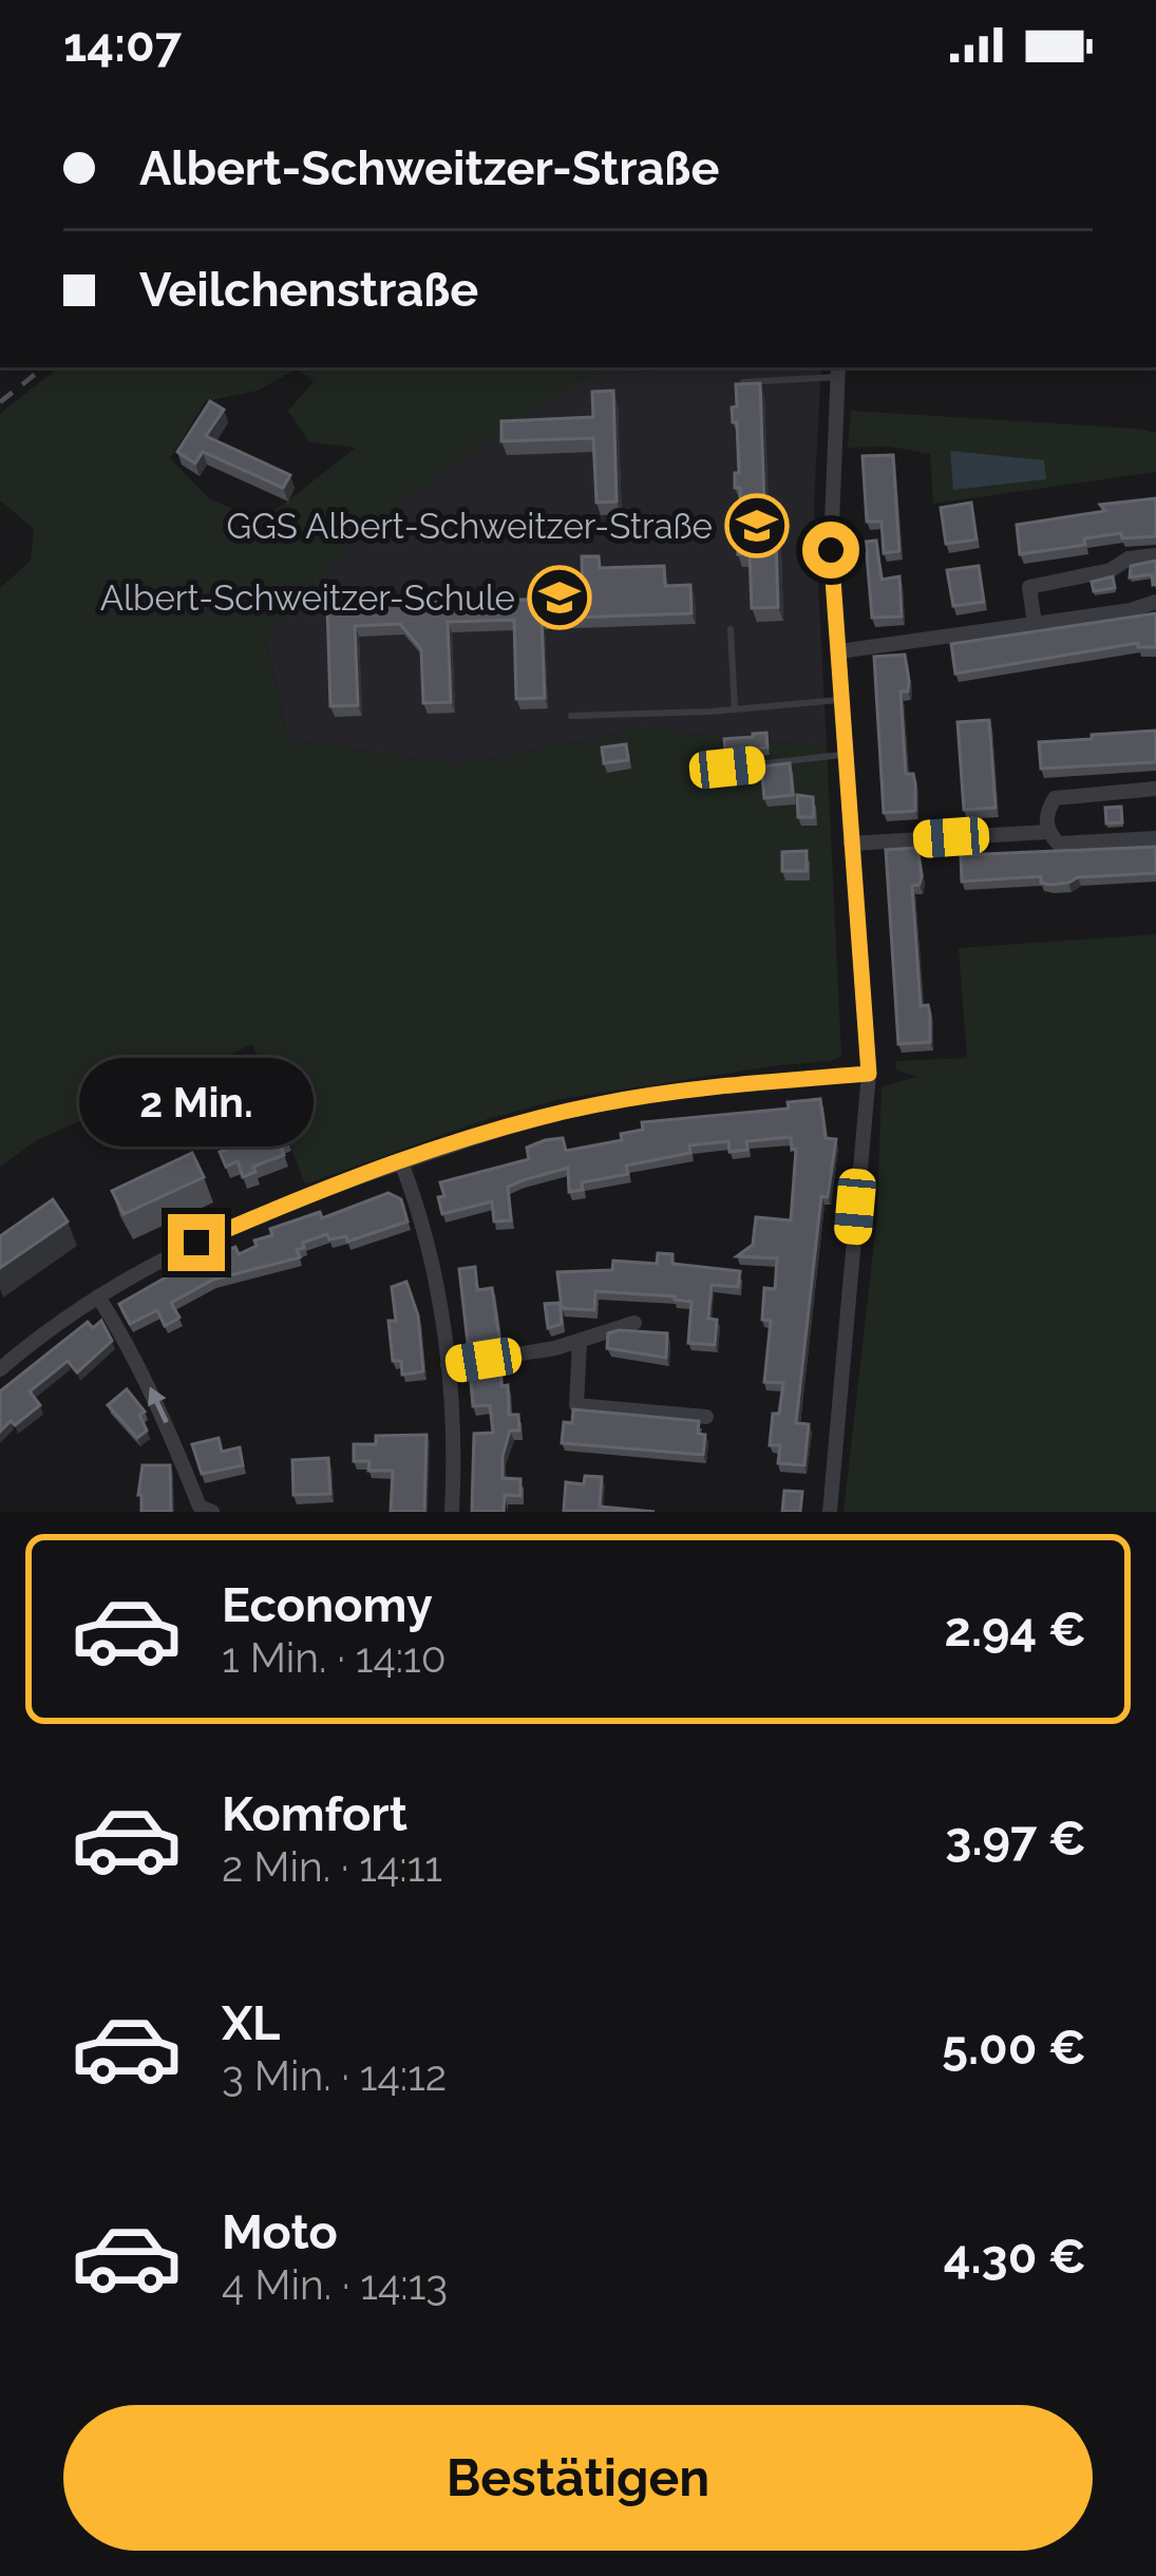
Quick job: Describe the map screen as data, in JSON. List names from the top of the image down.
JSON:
{
  "places": {
    "school or university": ["GGS Albert-Schweitzer-Straße", "Albert-Schweitzer-Schule"]
  },
  "page": {
    "status": "14:07",
    "banner": ["Albert-Schweitzer-Straße", "Veilchenstraße"],
    "bubble": "2 Min.",
    "list": [
      {
        "name": "Economy",
        "note": "1 Min. · 14:10",
        "value": "2.94 €"
      },
      {
        "name": "Komfort",
        "note": "2 Min. · 14:11",
        "value": "3.97 €"
      },
      {
        "name": "XL",
        "note": "3 Min. · 14:12",
        "value": "5.00 €"
      },
      {
        "name": "Moto",
        "note": "4 Min. · 14:13",
        "value": "4.30 €"
      }
    ],
    "buttons": "Bestätigen"
  }
}
